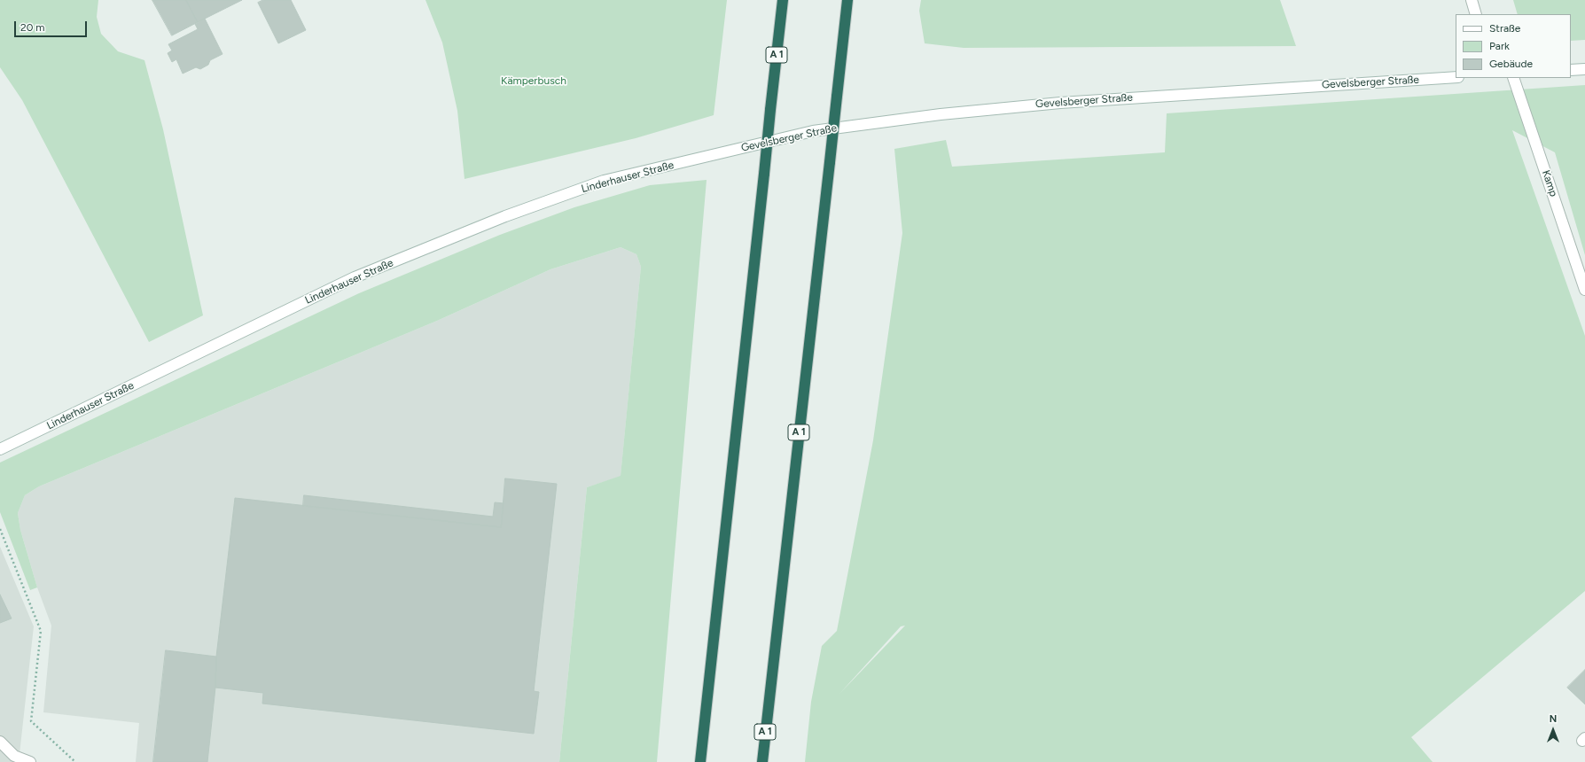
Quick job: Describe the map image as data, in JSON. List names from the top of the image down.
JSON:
{
  "streets": {
    "highway": ["A 1"],
    "main road": ["Gevelsberger Straße", "Linderhauser Straße", "Kamp"]
  },
  "crossings": [
    ["Gevelsberger Straße", "Linderhauser Straße"]
  ],
  "parks": ["Kämperbusch"],
  "legend": ["Straße", "Park", "Gebäude"],
  "scale_bar": "20 m",
  "north": "top"
}
